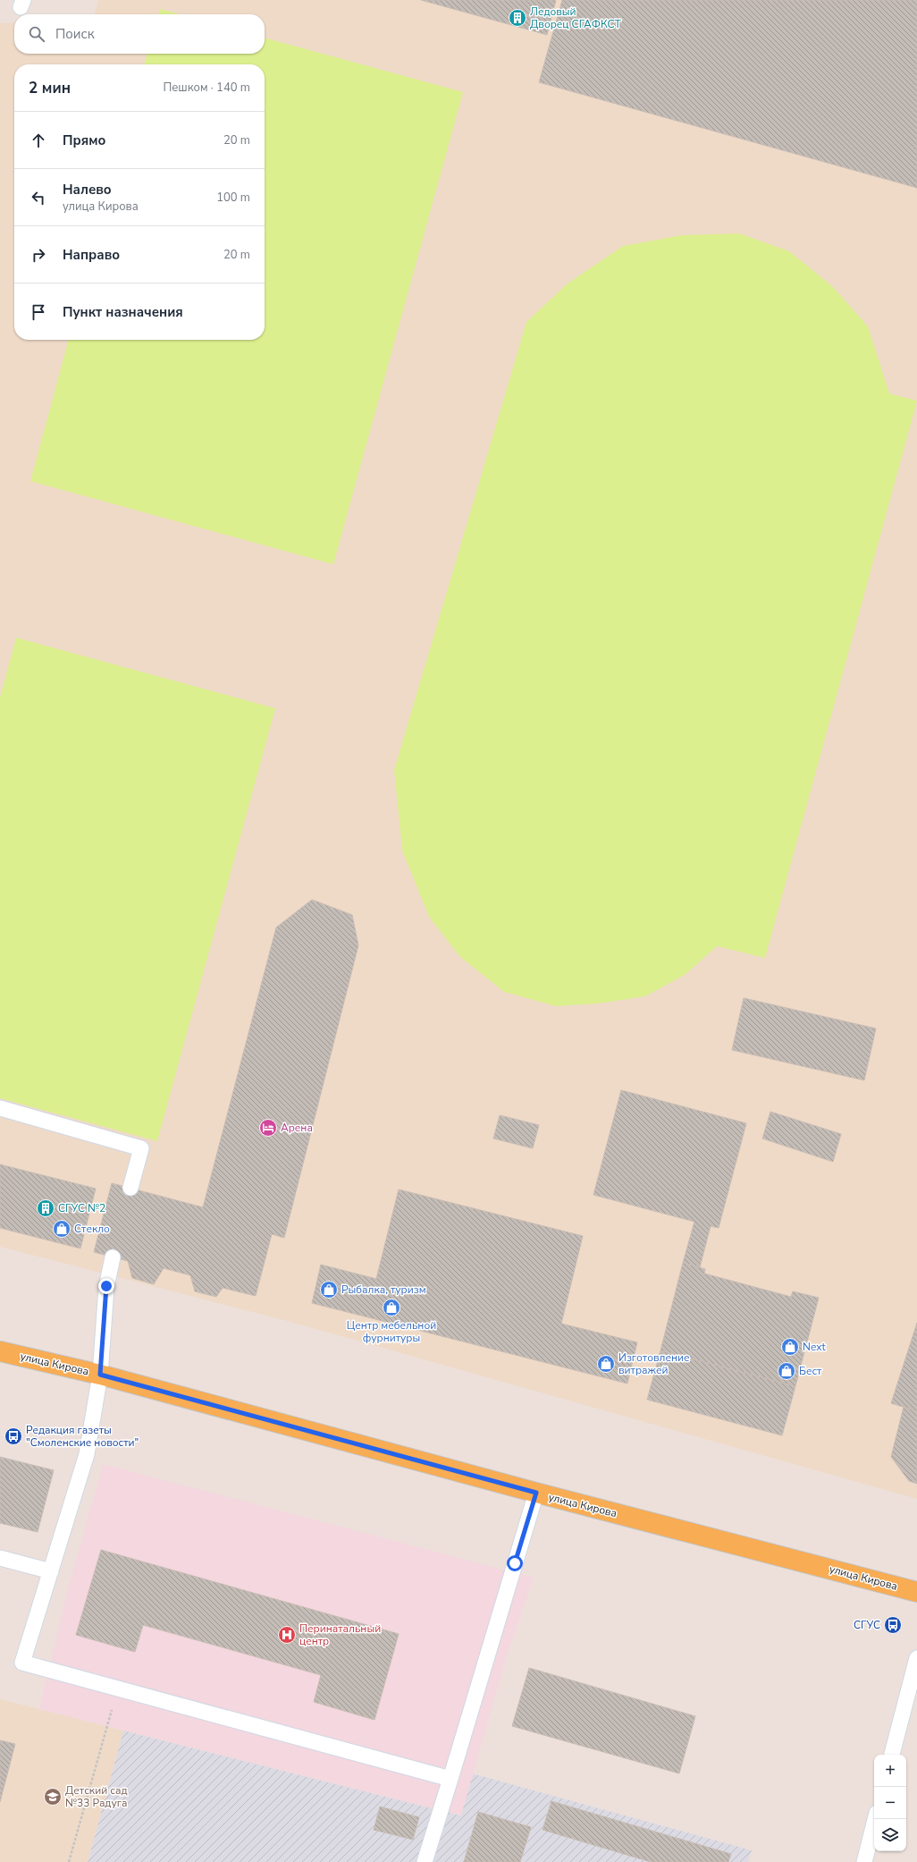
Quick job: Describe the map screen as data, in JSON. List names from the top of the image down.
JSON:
{
  "streets": {
    "main road": ["улица Кирова"]
  },
  "places": {
    "building": ["Ледовый Дворец СГАФКСТ", "СГУС №2"],
    "hotel": ["Арена"],
    "shop": [
      "Стекло",
      "Рыбалка, туризм",
      "Центр мебельной фурнитуры",
      "Next",
      "Изготовление витражей",
      "Бест"
    ],
    "bus stop": ["Редакция газеты \"Смоленские новости\"", "СГУС"],
    "hospital": ["Перинатальный центр"],
    "school or university": ["Детский сад №33 Радуга"]
  },
  "page": {
    "search": "Поиск",
    "heading": ["2 мин", "Пешком · 140 m"],
    "list": [
      ["Прямо", "20 m"],
      ["Налево", "улица Кирова", "100 m"],
      ["Направо", "20 m"],
      "Пункт назначения"
    ],
    "map_buttons": ["+", "−"]
  }
}
